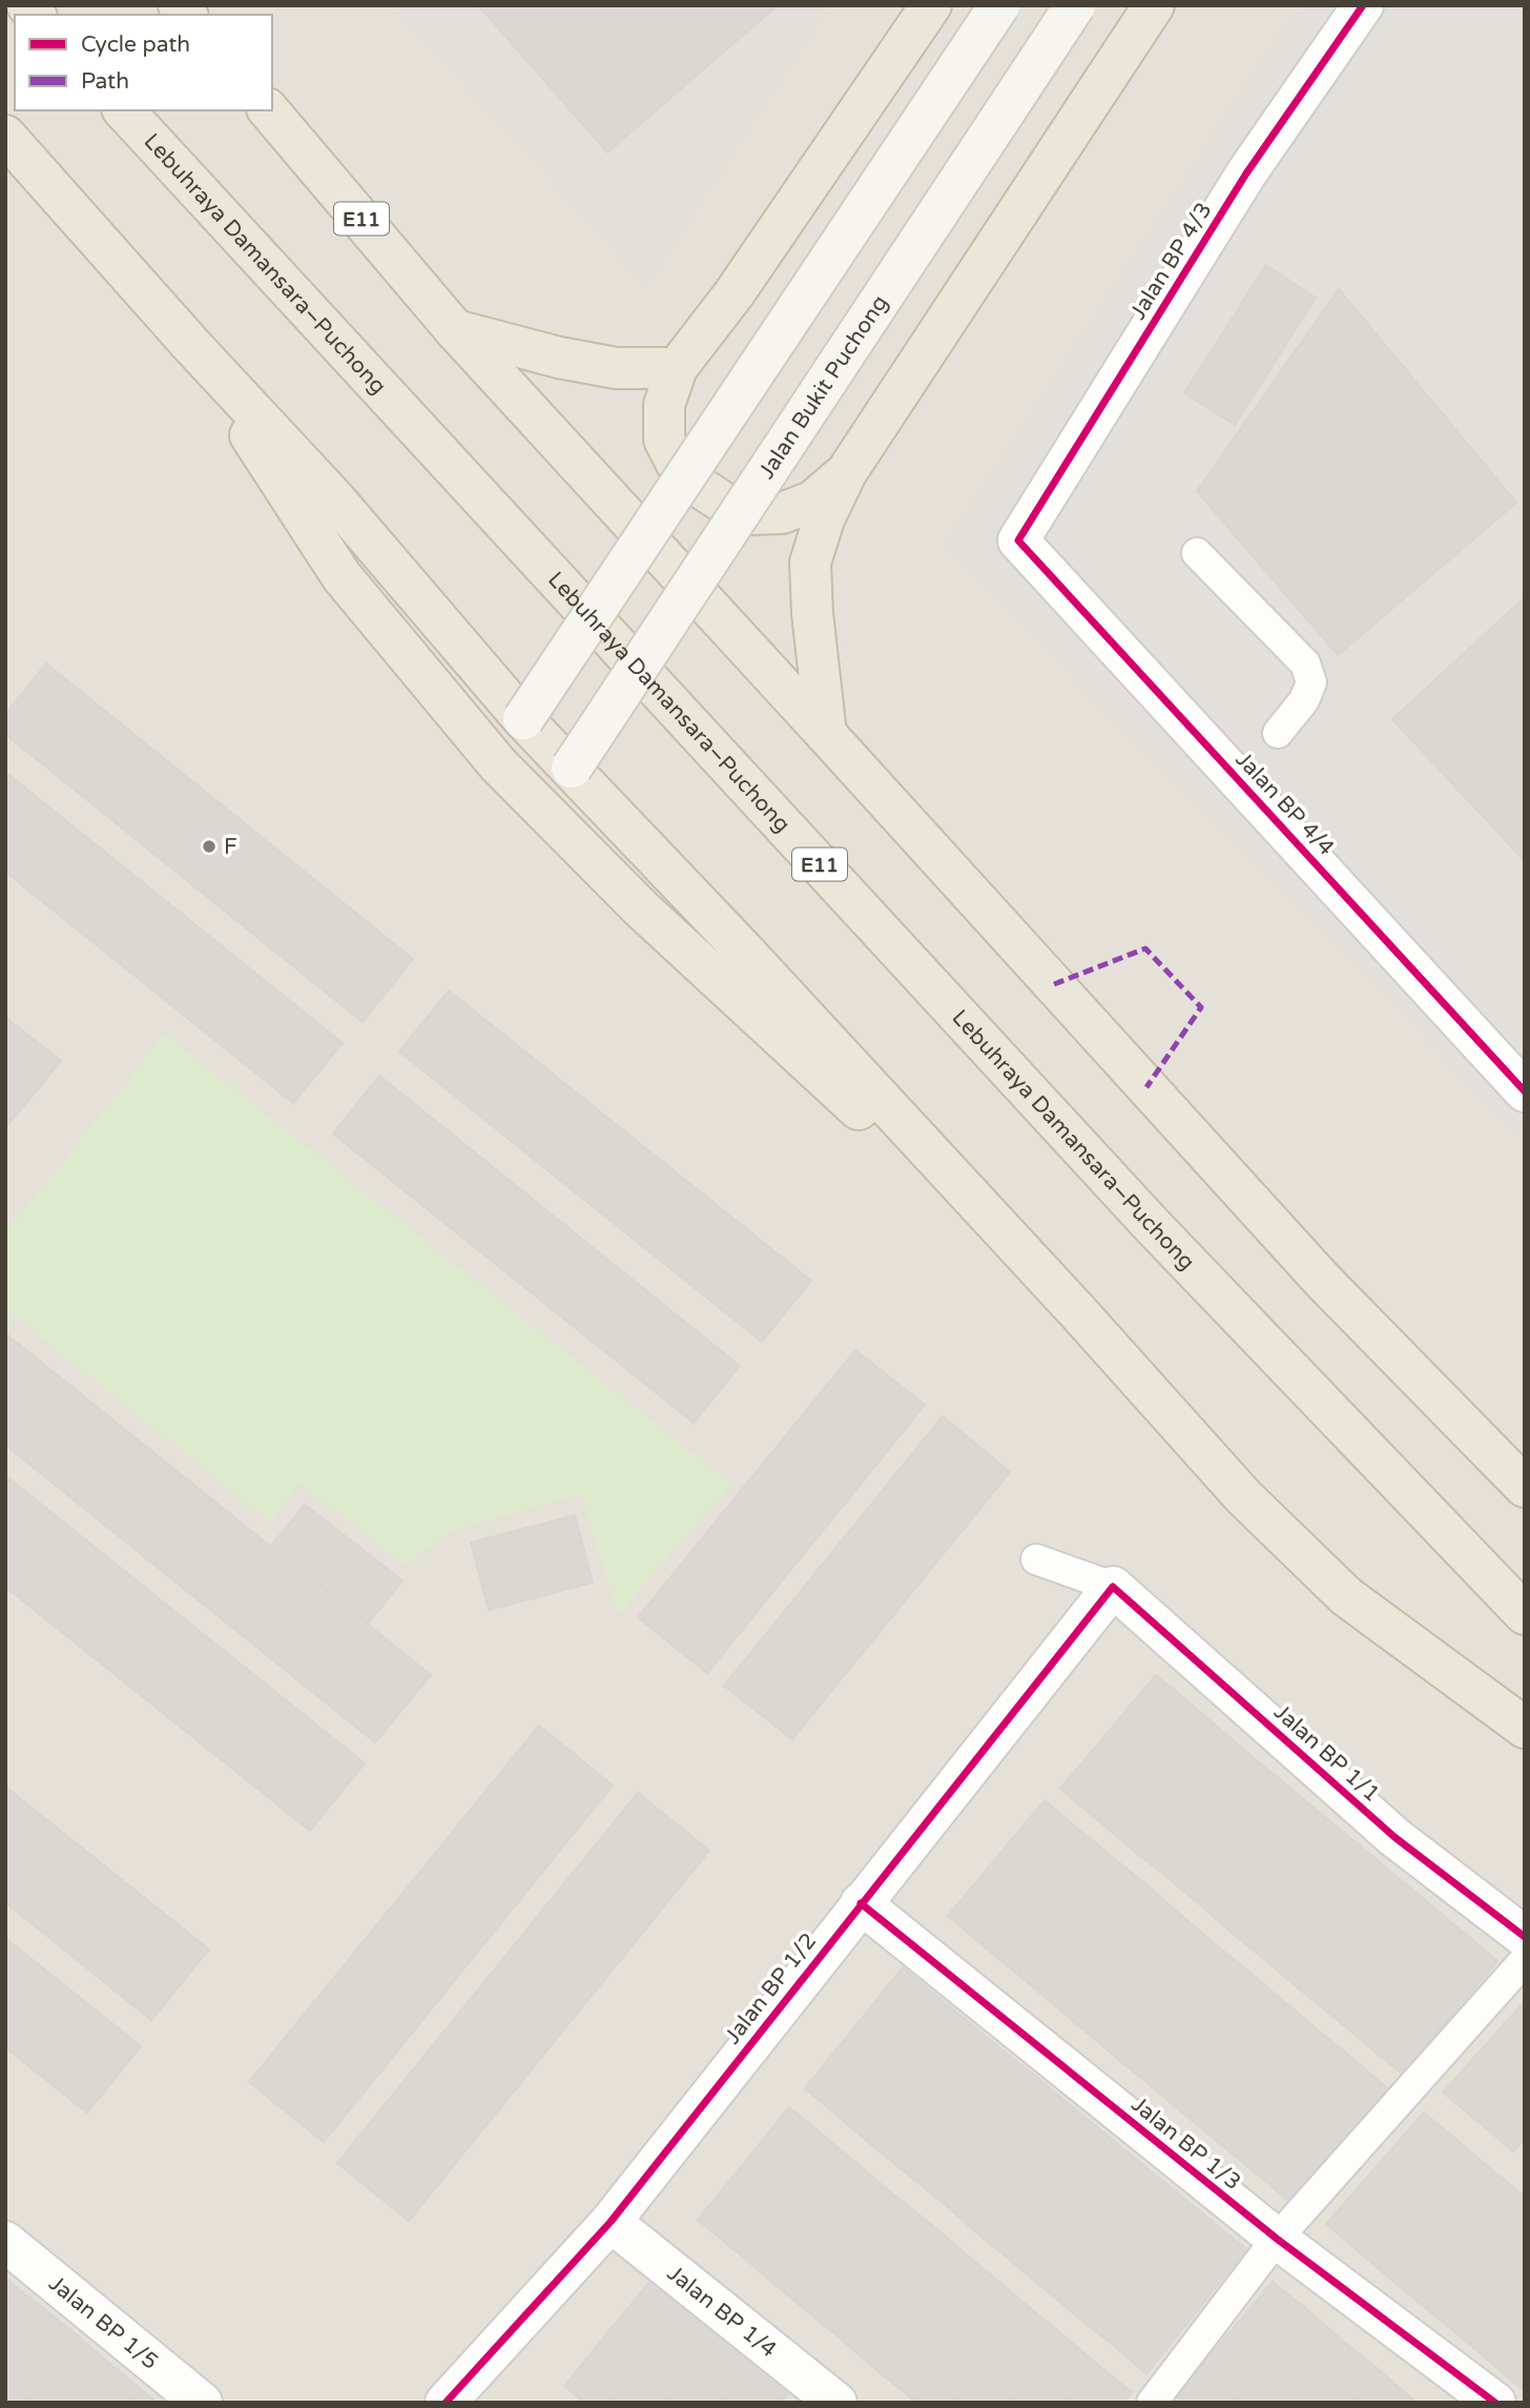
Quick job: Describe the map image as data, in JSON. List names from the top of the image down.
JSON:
{
  "streets": {
    "highway": ["E11", "Lebuhraya Damansara–Puchong"],
    "main road": ["Jalan Bukit Puchong"],
    "street": [
      "Jalan BP 4/3",
      "Jalan BP 4/4",
      "Jalan BP 1/1",
      "Jalan BP 1/2",
      "Jalan BP 1/3",
      "Jalan BP 1/4",
      "Jalan BP 1/5"
    ]
  },
  "crossings": [
    ["Jalan BP 4/3", "Jalan BP 4/4"],
    ["Jalan BP 1/1", "Jalan BP 1/2"],
    ["Jalan BP 1/2", "Jalan BP 1/3"],
    ["Jalan BP 1/2", "Jalan BP 1/4"]
  ],
  "places": ["F"],
  "legend": ["Cycle path", "Path"]
}
